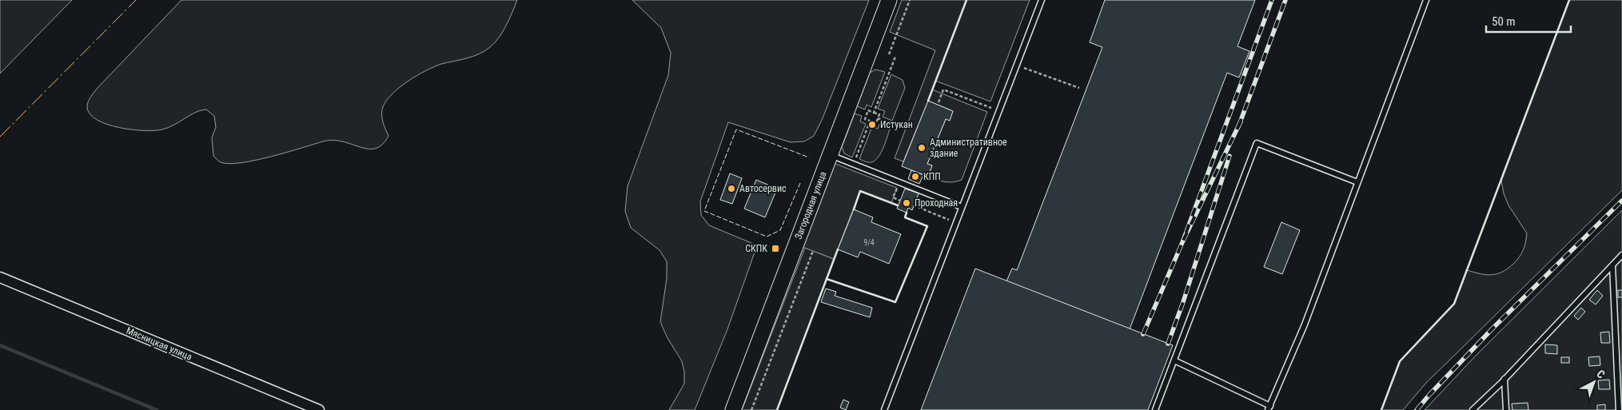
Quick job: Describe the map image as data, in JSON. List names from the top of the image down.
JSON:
{
  "streets": {
    "street": ["Загородная улица", "Мясницкая улица"]
  },
  "places": {
    "other": [
      "Истукан",
      "Административное здание",
      "КПП",
      "Автосервис",
      "Проходная"
    ],
    "transit": ["СКПК"]
  },
  "house_numbers": ["9/4"],
  "scale_bar": "50 m",
  "north": "top right"
}
